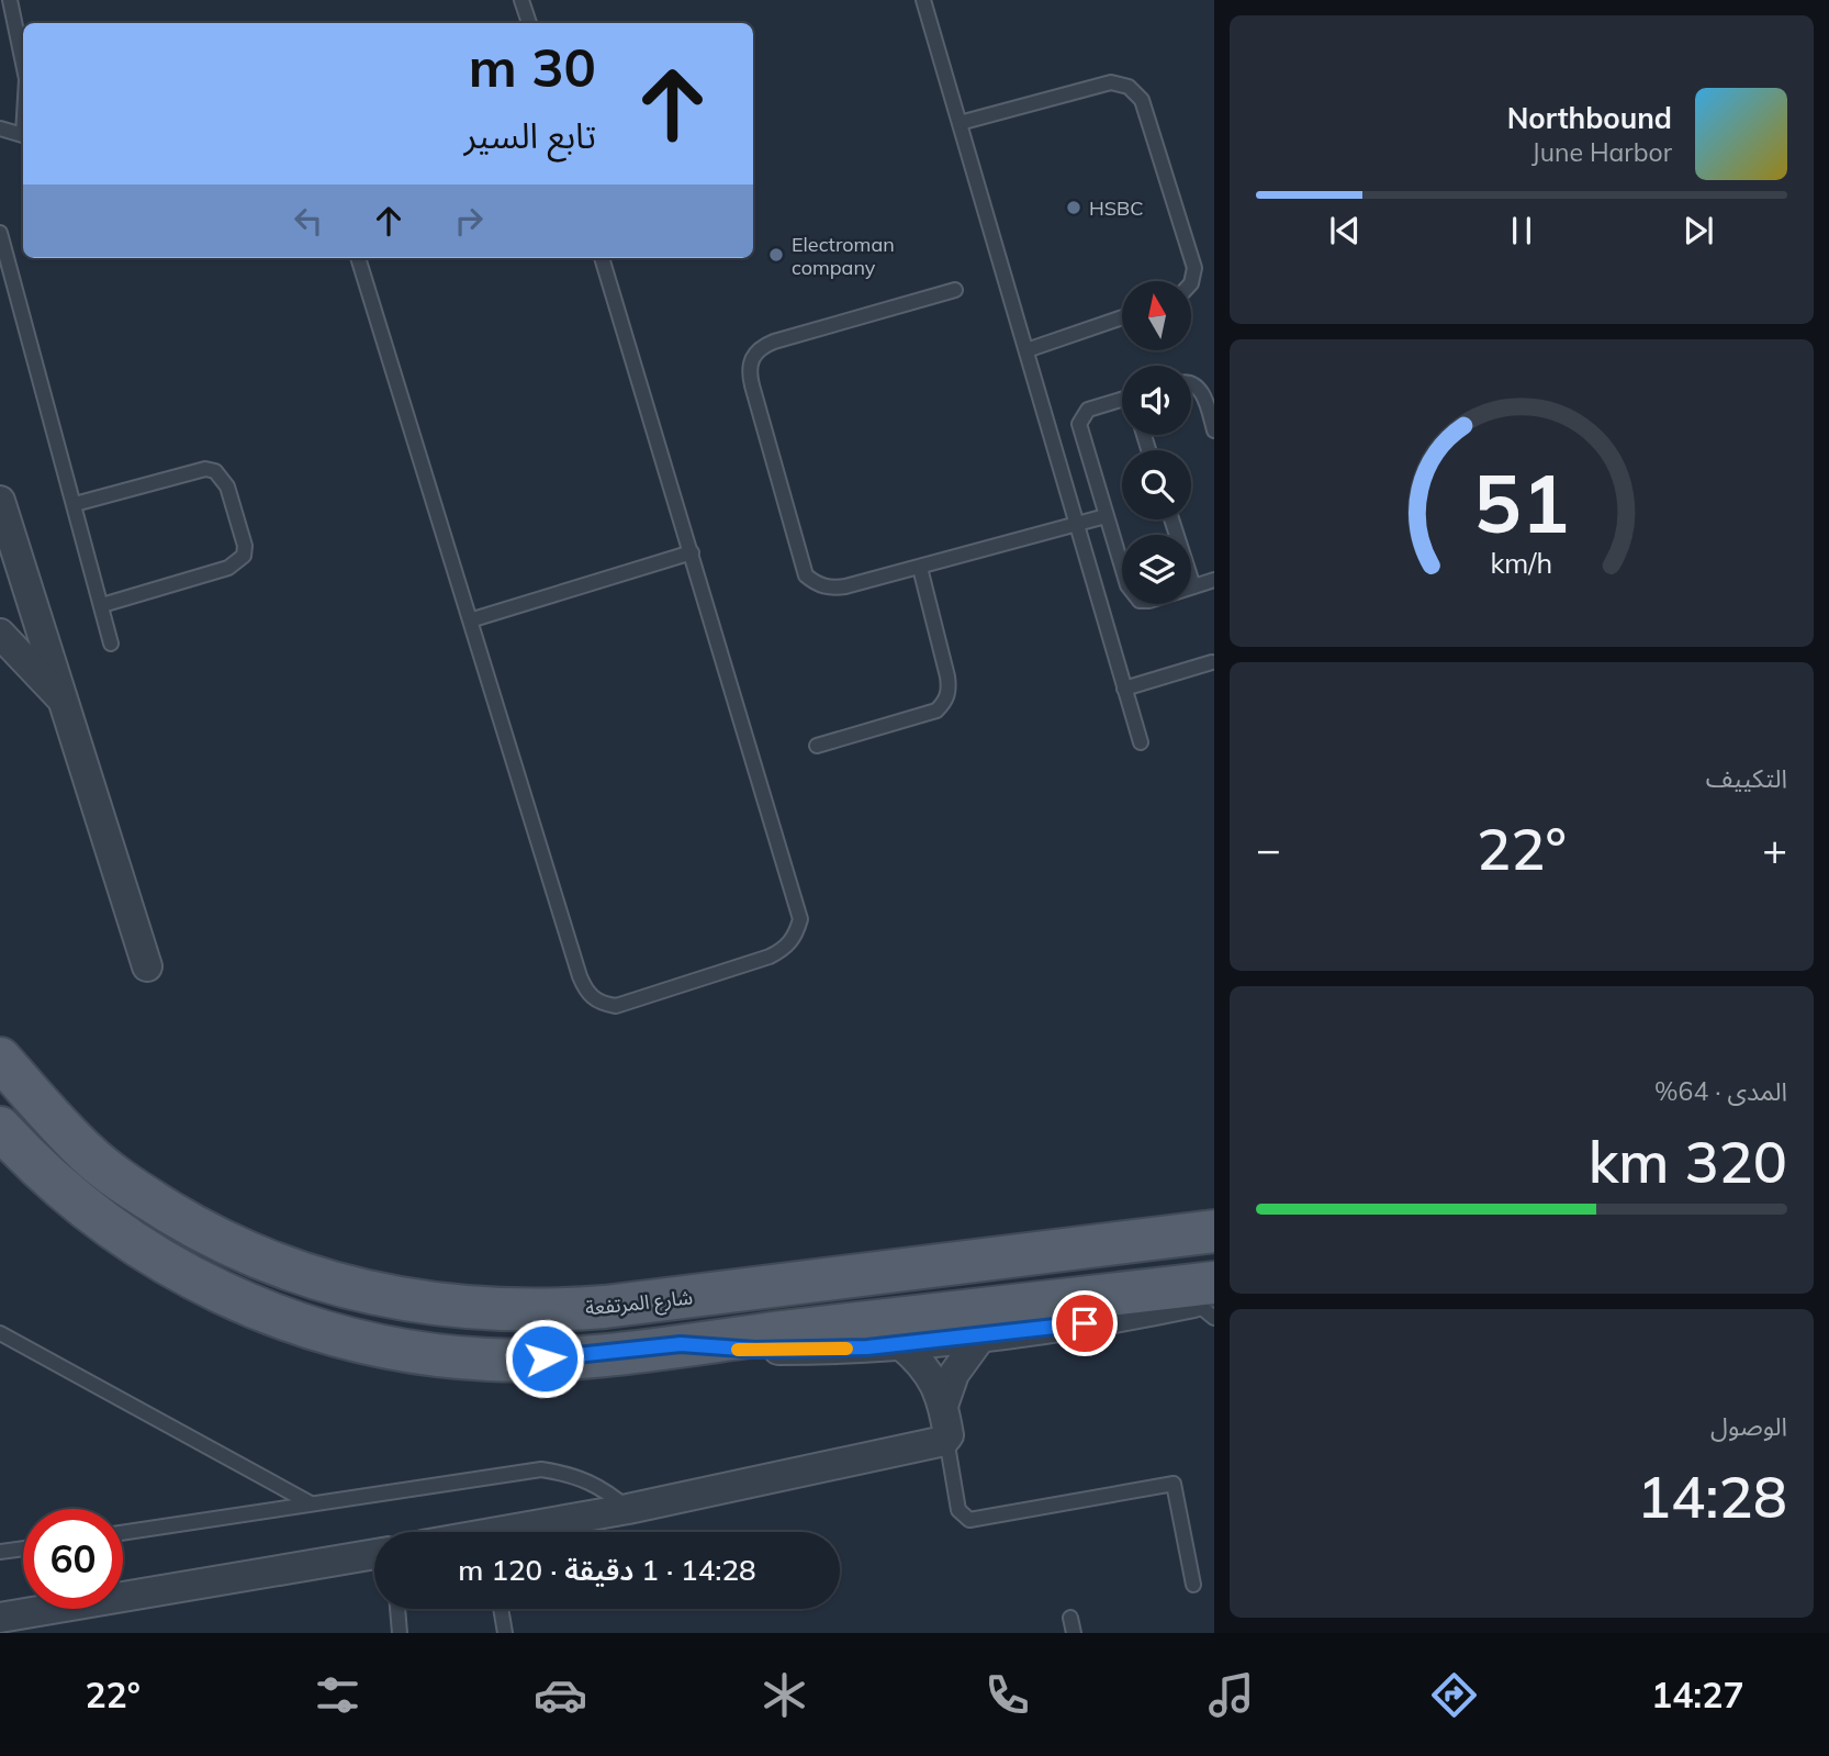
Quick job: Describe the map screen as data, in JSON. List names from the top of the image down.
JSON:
{
  "streets": {
    "main road": ["شارع المرتفعة"]
  },
  "places": ["HSBC", "Electroman company"],
  "north": "top",
  "page": {
    "turn": ["30 m", "تابع السير"],
    "song": ["Northbound", "June Harbor"],
    "tile": [
      "التكييف",
      ["المدى · 64%", "320 km"],
      ["الوصول", "14:28"]
    ],
    "heat": ["−", "22°", "+"],
    "limit": "60",
    "trip": "14:28 · 1 دقيقة · 120 m",
    "tabs": ["14:27", "22°"],
    "gauge": ["51", "km/h"]
  }
}
